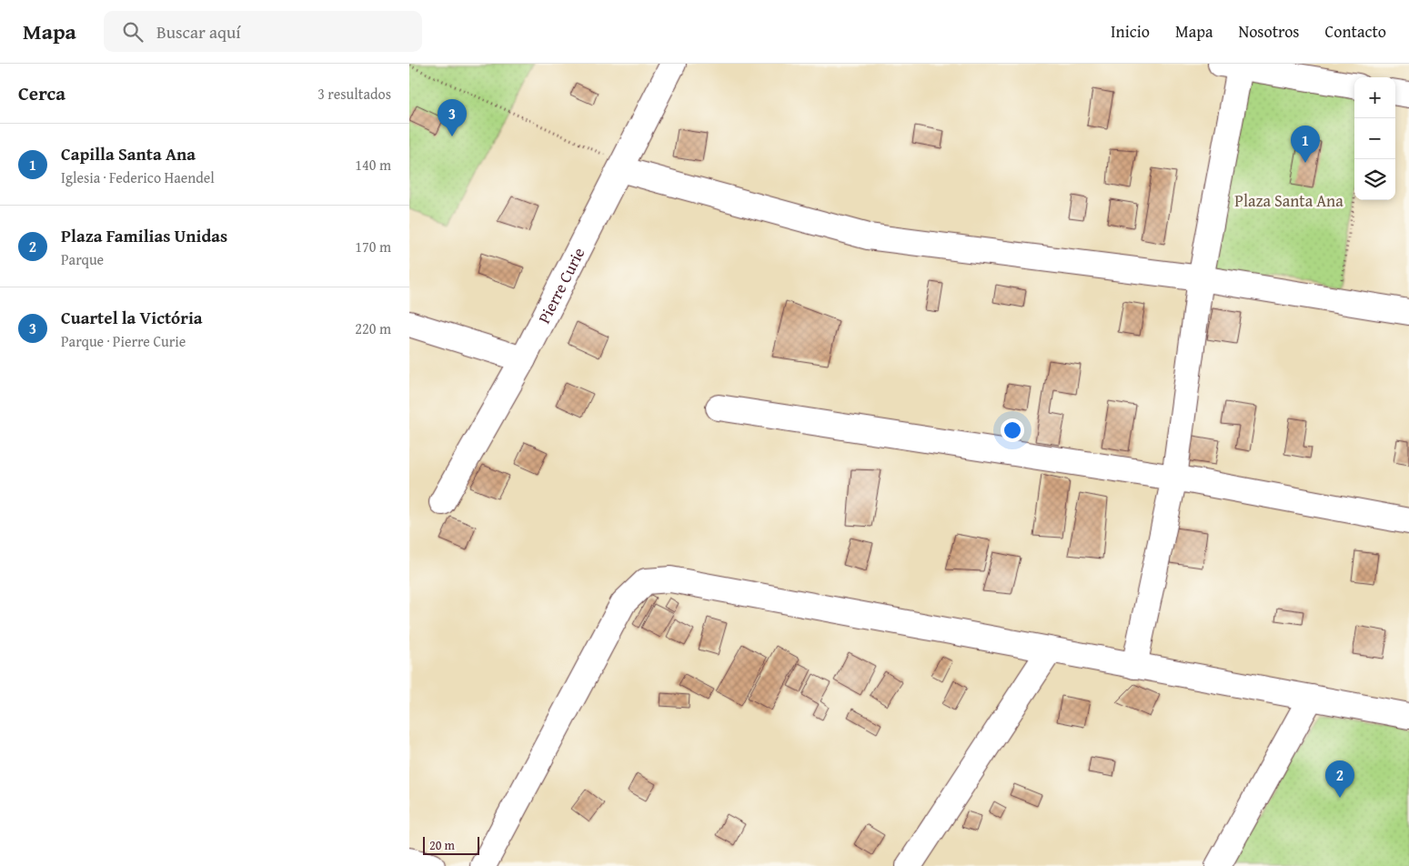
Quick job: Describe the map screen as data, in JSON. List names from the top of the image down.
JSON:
{
  "streets": {
    "street": ["Pierre Curie"]
  },
  "parks": ["Plaza Santa Ana"],
  "scale_bar": "20 m",
  "page": {
    "header": "Mapa",
    "search": "Buscar aquí",
    "nav": [
      "Inicio",
      "Mapa",
      "Nosotros",
      "Contacto"
    ],
    "heading": ["Cerca", "3 resultados"],
    "map_buttons": ["+", "−"],
    "pins": ["3", "1", "2"],
    "list": [
      {
        "mark": "1",
        "name": "Capilla Santa Ana",
        "note": "Iglesia · Federico Haendel",
        "value": "140 m"
      },
      {
        "mark": "2",
        "name": "Plaza Familias Unidas",
        "note": "Parque",
        "value": "170 m"
      },
      {
        "mark": "3",
        "name": "Cuartel la Victória",
        "note": "Parque · Pierre Curie",
        "value": "220 m"
      }
    ],
    "scale": "20 m"
  }
}
